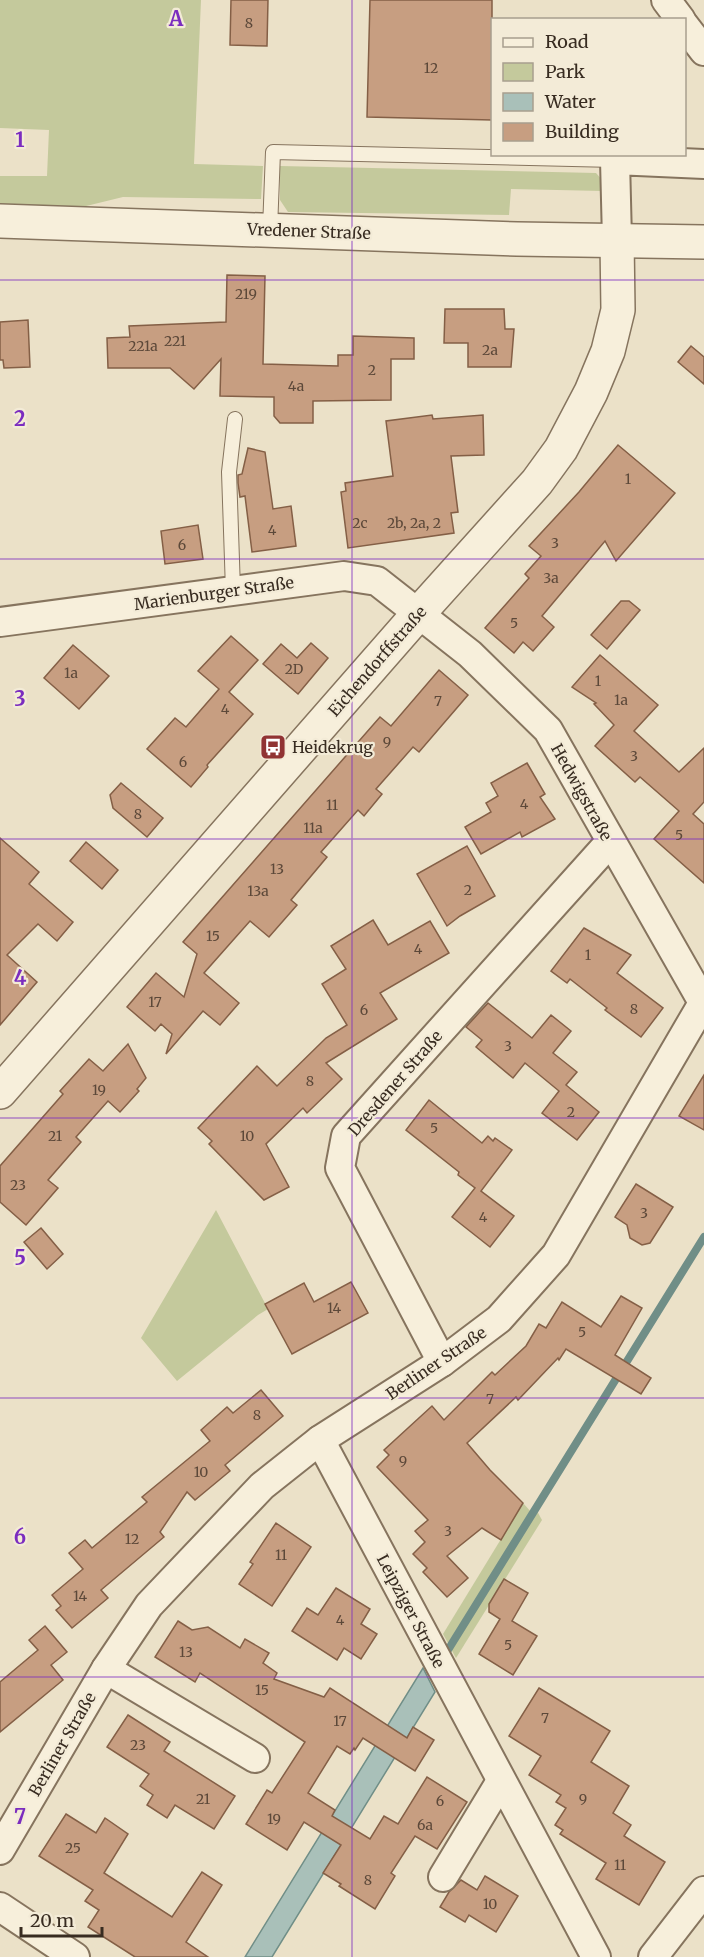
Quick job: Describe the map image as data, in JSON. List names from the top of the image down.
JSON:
{
  "streets": {
    "street": [
      "Vredener Straße",
      "Marienburger Straße",
      "Eichendorffstraße",
      "Hedwigstraße",
      "Dresdener Straße",
      "Berliner Straße",
      "Leipziger Straße"
    ]
  },
  "crossings": [
    ["Vredener Straße", "Eichendorffstraße"],
    ["Marienburger Straße", "Eichendorffstraße"],
    ["Marienburger Straße", "Hedwigstraße"],
    ["Eichendorffstraße", "Hedwigstraße"],
    ["Hedwigstraße", "Dresdener Straße"],
    ["Hedwigstraße", "Berliner Straße"],
    ["Dresdener Straße", "Berliner Straße"],
    ["Berliner Straße", "Leipziger Straße"]
  ],
  "places": {
    "bus stop": ["Heidekrug"]
  },
  "house_numbers": [
    "8",
    "12",
    "219",
    "221",
    "221a",
    "2a",
    "2",
    "4a",
    "1",
    "2c",
    "2b, 2a, 2",
    "4",
    "3",
    "6",
    "3a",
    "5",
    "2D",
    "1a",
    "1",
    "1a",
    "7",
    "4",
    "9",
    "3",
    "6",
    "4",
    "11",
    "8",
    "11a",
    "5",
    "13",
    "2",
    "13a",
    "15",
    "4",
    "1",
    "17",
    "8",
    "6",
    "3",
    "8",
    "19",
    "2",
    "5",
    "21",
    "10",
    "23",
    "3",
    "4",
    "14",
    "5",
    "7",
    "8",
    "9",
    "10",
    "3",
    "12",
    "11",
    "14",
    "4",
    "5",
    "13",
    "15",
    "7",
    "17",
    "23",
    "21",
    "9",
    "6",
    "19",
    "6a",
    "25",
    "11",
    "8",
    "10"
  ],
  "legend": [
    "Road",
    "Park",
    "Water",
    "Building"
  ],
  "scale_bar": "20 m",
  "grid": {
    "columns": ["A"],
    "rows": [
      "1",
      "2",
      "3",
      "4",
      "5",
      "6",
      "7"
    ]
  }
}
